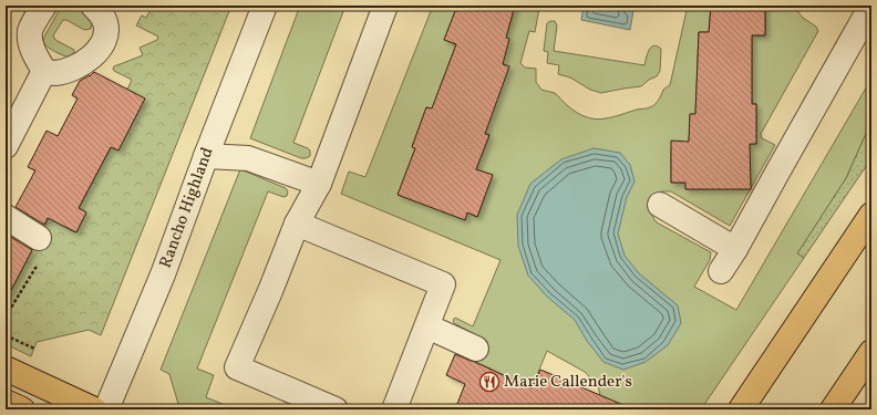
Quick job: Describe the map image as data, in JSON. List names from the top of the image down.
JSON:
{
  "streets": {
    "street": ["Rancho Highland"]
  },
  "places": {
    "restaurant": ["Marie Callender's"]
  }
}
